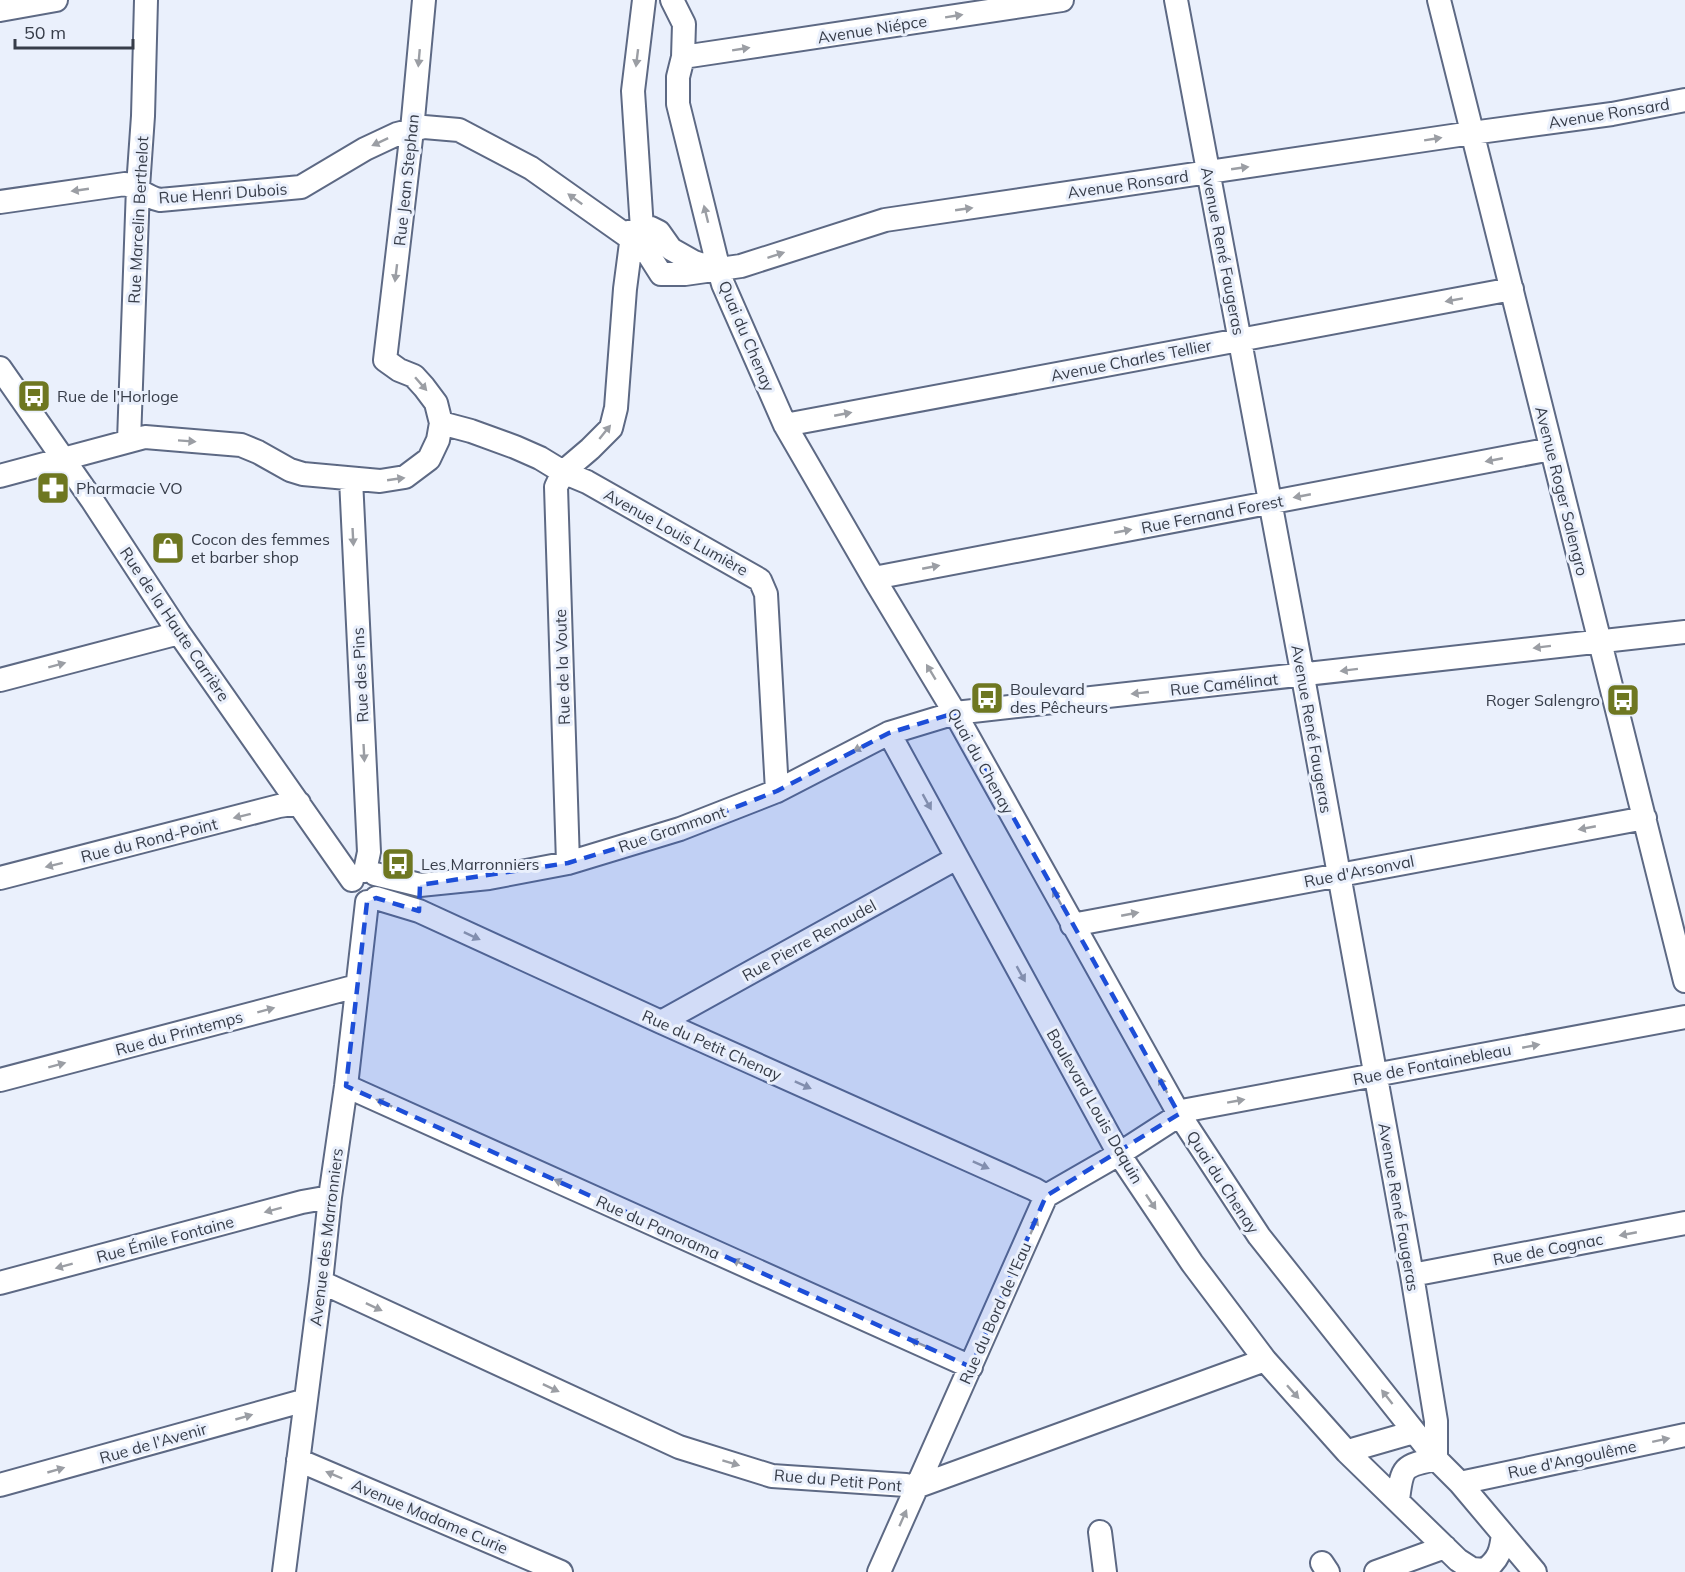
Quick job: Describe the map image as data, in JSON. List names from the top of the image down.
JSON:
{
  "streets": {
    "street": [
      "Avenue Niépce",
      "Avenue Ronsard",
      "Rue Jean Stephan",
      "Rue Henri Dubois",
      "Rue Marcelin Berthelot",
      "Avenue René Faugeras",
      "Quai du Chenay",
      "Avenue Charles Tellier",
      "Avenue Roger Salengro",
      "Rue Fernand Forest",
      "Avenue Louis Lumière",
      "Rue de la Haute Carrière",
      "Rue de la Voute",
      "Rue des Pins",
      "Rue Camélinat",
      "Rue Grammont",
      "Rue du Rond-Point",
      "Rue d'Arsonval",
      "Rue Pierre Renaudel",
      "Rue du Printemps",
      "Rue du Petit Chenay",
      "Rue de Fontainebleau",
      "Boulevard Louis Daquin",
      "Rue du Panorama",
      "Avenue des Marronniers",
      "Rue Émile Fontaine",
      "Rue de Cognac",
      "Rue du Bord de l'Eau",
      "Rue de l'Avenir",
      "Rue d'Angoulême",
      "Rue du Petit Pont",
      "Avenue Madame Curie"
    ]
  },
  "crossings": [
    ["Avenue Niépce", "Quai du Chenay"],
    ["Avenue Ronsard", "Rue Henri Dubois"],
    ["Avenue Ronsard", "Avenue René Faugeras"],
    ["Avenue Ronsard", "Quai du Chenay"],
    ["Avenue Ronsard", "Avenue Roger Salengro"],
    ["Rue Jean Stephan", "Rue Henri Dubois"],
    ["Rue Jean Stephan", "Avenue Louis Lumière"],
    ["Rue Henri Dubois", "Rue Marcelin Berthelot"],
    ["Rue Henri Dubois", "Quai du Chenay"],
    ["Avenue René Faugeras", "Quai du Chenay"],
    ["Avenue René Faugeras", "Avenue Charles Tellier"],
    ["Avenue René Faugeras", "Rue Fernand Forest"],
    ["Avenue René Faugeras", "Rue Camélinat"],
    ["Avenue René Faugeras", "Rue d'Arsonval"],
    ["Avenue René Faugeras", "Rue de Fontainebleau"],
    ["Avenue René Faugeras", "Rue de Cognac"],
    ["Quai du Chenay", "Avenue Charles Tellier"],
    ["Quai du Chenay", "Rue Fernand Forest"],
    ["Quai du Chenay", "Rue Camélinat"],
    ["Quai du Chenay", "Rue Grammont"],
    ["Quai du Chenay", "Rue d'Arsonval"],
    ["Quai du Chenay", "Rue de Fontainebleau"],
    ["Quai du Chenay", "Rue d'Angoulême"],
    ["Avenue Charles Tellier", "Avenue Roger Salengro"],
    ["Avenue Roger Salengro", "Rue Fernand Forest"],
    ["Avenue Roger Salengro", "Rue Camélinat"],
    ["Avenue Roger Salengro", "Rue d'Arsonval"],
    ["Avenue Louis Lumière", "Rue de la Voute"],
    ["Avenue Louis Lumière", "Rue Grammont"],
    ["Rue de la Haute Carrière", "Rue des Pins"],
    ["Rue de la Haute Carrière", "Rue Grammont"],
    ["Rue de la Haute Carrière", "Rue du Rond-Point"],
    ["Rue de la Haute Carrière", "Rue du Petit Chenay"],
    ["Rue de la Haute Carrière", "Avenue des Marronniers"],
    ["Rue de la Voute", "Rue Grammont"],
    ["Rue des Pins", "Rue Grammont"],
    ["Rue Camélinat", "Rue Grammont"],
    ["Rue Grammont", "Boulevard Louis Daquin"],
    ["Rue Pierre Renaudel", "Rue du Petit Chenay"],
    ["Rue Pierre Renaudel", "Boulevard Louis Daquin"],
    ["Rue du Printemps", "Avenue des Marronniers"],
    ["Rue du Petit Chenay", "Avenue des Marronniers"],
    ["Rue du Petit Chenay", "Rue du Bord de l'Eau"],
    ["Boulevard Louis Daquin", "Rue du Petit Pont"],
    ["Rue du Panorama", "Avenue des Marronniers"],
    ["Rue du Panorama", "Rue du Bord de l'Eau"],
    ["Avenue des Marronniers", "Rue Émile Fontaine"],
    ["Avenue des Marronniers", "Rue de l'Avenir"],
    ["Avenue des Marronniers", "Rue du Petit Pont"],
    ["Avenue des Marronniers", "Avenue Madame Curie"],
    ["Rue du Bord de l'Eau", "Rue du Petit Pont"]
  ],
  "one_way": [
    "Avenue Niépce",
    "Avenue Ronsard",
    "Rue Jean Stephan",
    "Rue Henri Dubois",
    "Quai du Chenay",
    "Rue des Pins",
    "Rue Camélinat",
    "Rue du Printemps",
    "Rue du Petit Chenay",
    "Rue de Fontainebleau",
    "Boulevard Louis Daquin",
    "Rue du Panorama",
    "Rue Émile Fontaine",
    "Rue de Cognac",
    "Rue du Bord de l'Eau",
    "Rue de l'Avenir",
    "Rue d'Angoulême",
    "Rue du Petit Pont",
    "Avenue Madame Curie"
  ],
  "places": {
    "bus stop": [
      "Rue de l'Horloge",
      "Boulevard des Pêcheurs",
      "Roger Salengro",
      "Les Marronniers"
    ],
    "pharmacy": ["Pharmacie VO"],
    "shop": ["Cocon des femmes et barber shop"]
  },
  "scale_bar": "50 m"
}
